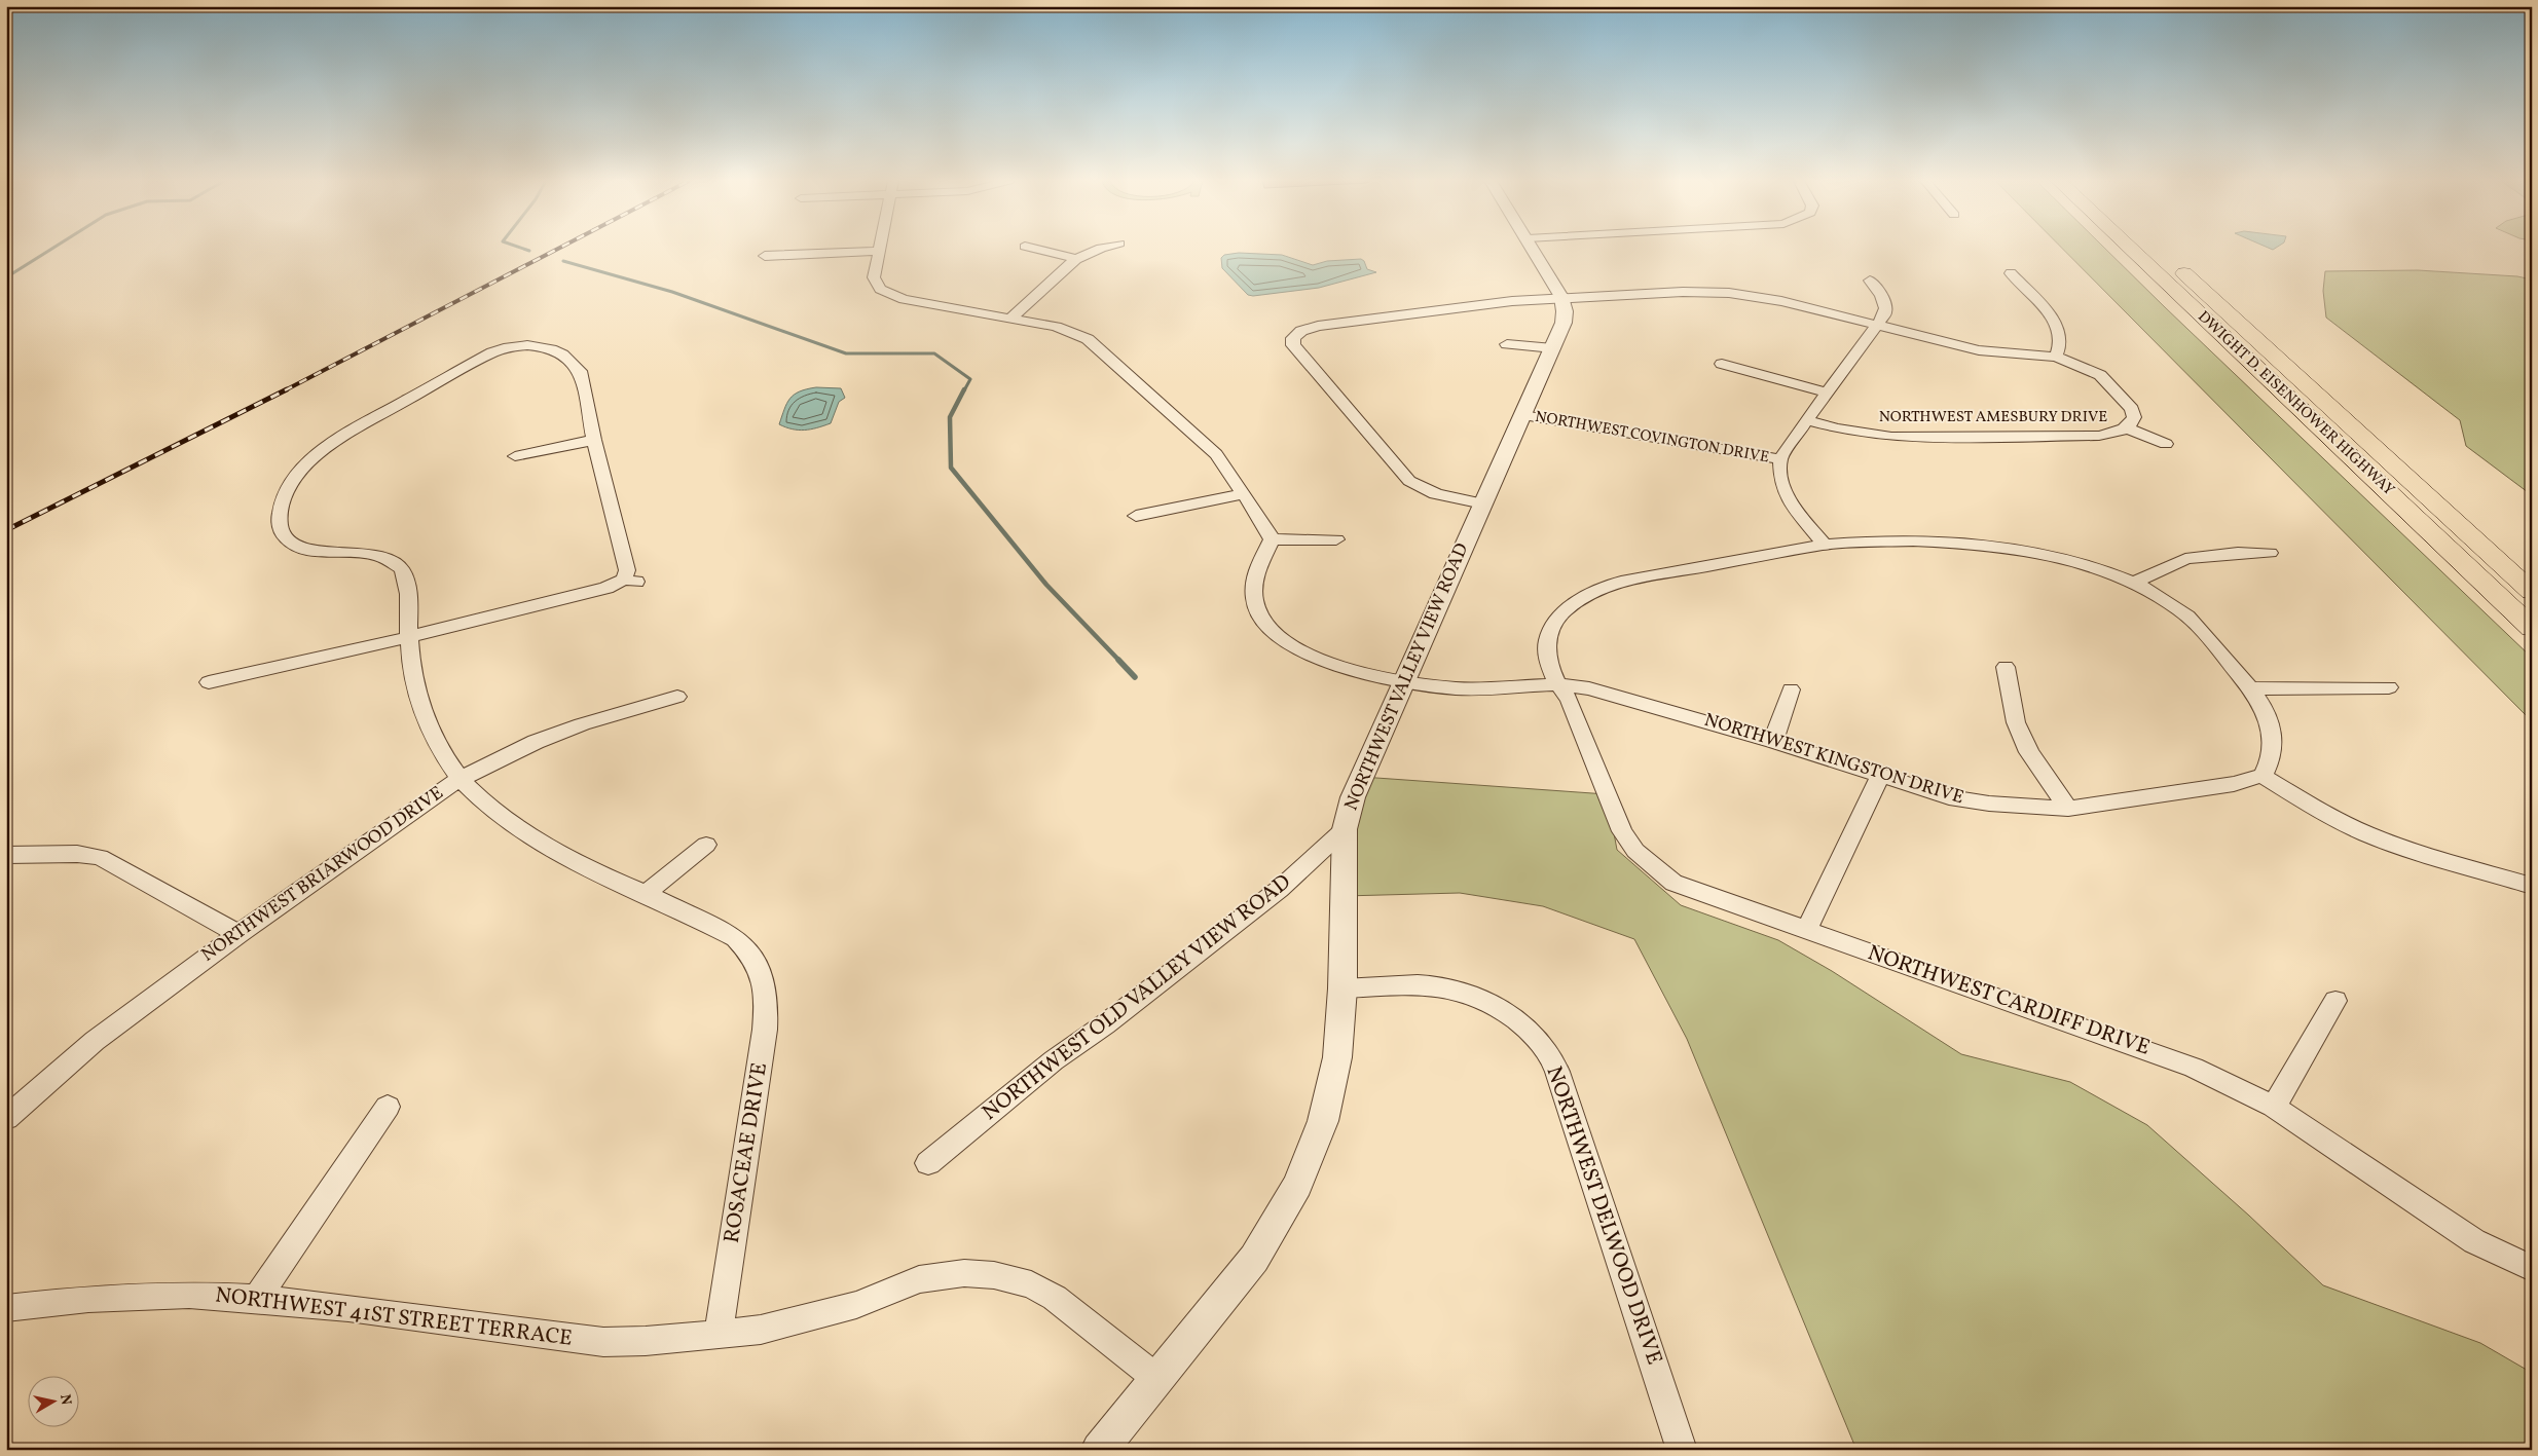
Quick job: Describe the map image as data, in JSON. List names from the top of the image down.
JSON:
{
  "streets": {
    "highway": ["DWIGHT D. EISENHOWER HIGHWAY"],
    "street": [
      "NORTHWEST AMESBURY DRIVE",
      "NORTHWEST COVINGTON DRIVE",
      "NORTHWEST VALLEY VIEW ROAD",
      "NORTHWEST KINGSTON DRIVE",
      "NORTHWEST BRIARWOOD DRIVE",
      "NORTHWEST OLD VALLEY VIEW ROAD",
      "NORTHWEST CARDIFF DRIVE",
      "ROSACEAE DRIVE",
      "NORTHWEST DELWOOD DRIVE",
      "NORTHWEST 41ST STREET TERRACE"
    ]
  },
  "crossings": [
    ["NORTHWEST COVINGTON DRIVE", "NORTHWEST VALLEY VIEW ROAD"],
    ["NORTHWEST VALLEY VIEW ROAD", "NORTHWEST KINGSTON DRIVE"],
    ["NORTHWEST VALLEY VIEW ROAD", "NORTHWEST OLD VALLEY VIEW ROAD"],
    ["NORTHWEST VALLEY VIEW ROAD", "NORTHWEST DELWOOD DRIVE"],
    ["NORTHWEST KINGSTON DRIVE", "NORTHWEST CARDIFF DRIVE"],
    ["ROSACEAE DRIVE", "NORTHWEST 41ST STREET TERRACE"]
  ],
  "north": "right"
}
